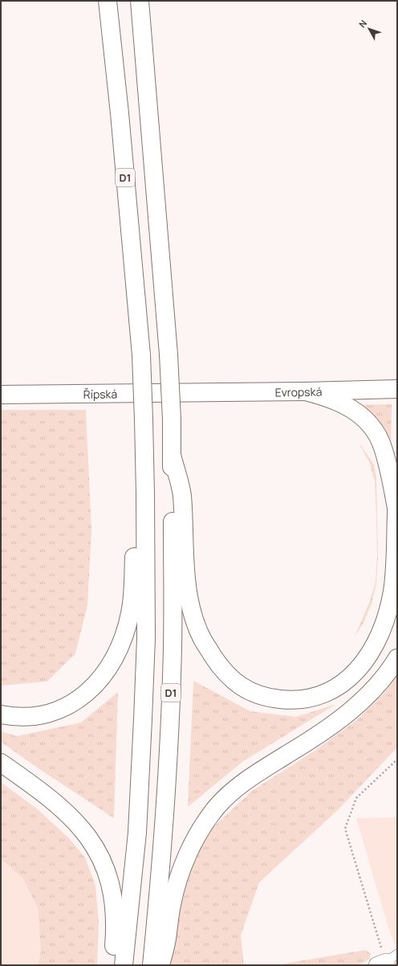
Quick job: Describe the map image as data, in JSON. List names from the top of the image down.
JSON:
{
  "streets": {
    "main road": ["D1", "Evropská", "Řípská"]
  },
  "crossings": [
    ["Evropská", "Řípská"]
  ],
  "north": "top left"
}
